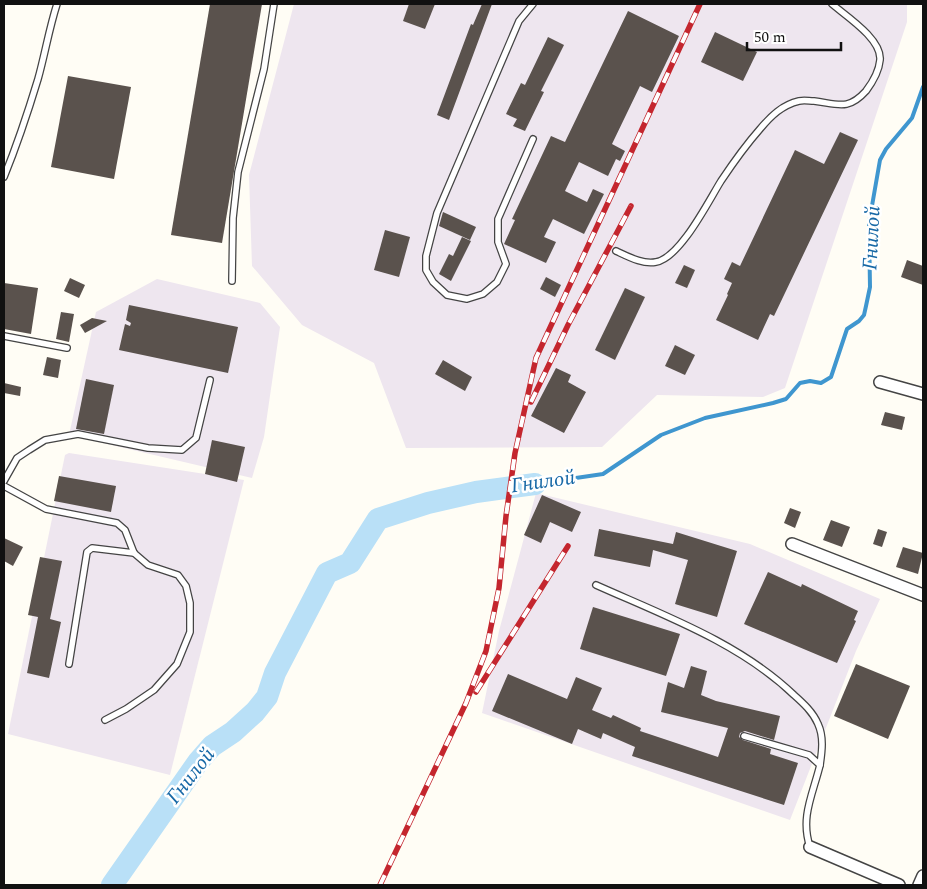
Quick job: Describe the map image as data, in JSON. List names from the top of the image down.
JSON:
{
  "water": ["Гнилой"],
  "scale_bar": "50 m"
}
